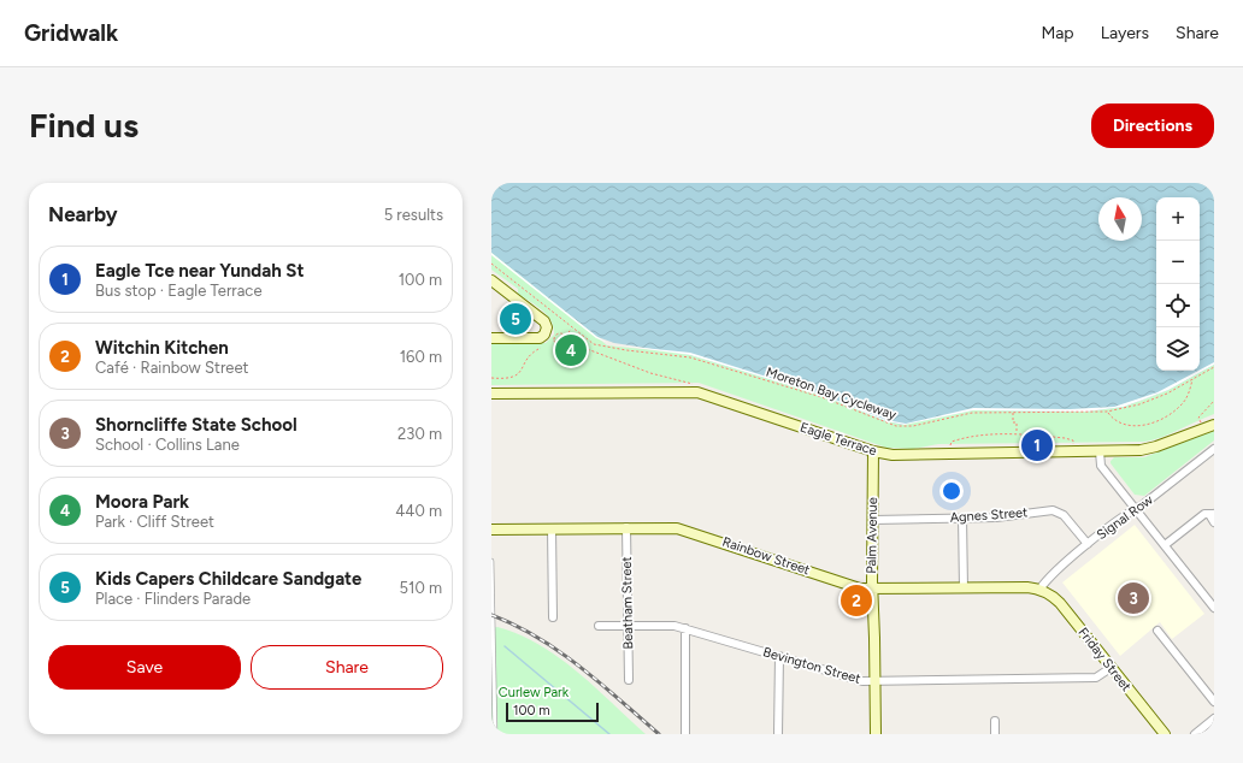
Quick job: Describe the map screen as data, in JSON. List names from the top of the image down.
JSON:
{
  "streets": {
    "street": [
      "Eagle Terrace",
      "Agnes Street",
      "Signal Row",
      "Palm Avenue",
      "Rainbow Street",
      "Beatham Street",
      "Friday Street",
      "Bevington Street"
    ],
    "path": ["Moreton Bay Cycleway"]
  },
  "crossings": [
    ["Eagle Terrace", "Palm Avenue"],
    ["Agnes Street", "Signal Row"],
    ["Agnes Street", "Palm Avenue"],
    ["Signal Row", "Rainbow Street"],
    ["Signal Row", "Friday Street"],
    ["Palm Avenue", "Rainbow Street"],
    ["Palm Avenue", "Bevington Street"],
    ["Rainbow Street", "Beatham Street"],
    ["Rainbow Street", "Friday Street"],
    ["Beatham Street", "Bevington Street"],
    ["Friday Street", "Bevington Street"]
  ],
  "parks": ["Curlew Park"],
  "scale_bar": "100 m",
  "north": "top",
  "page": {
    "header": "Gridwalk",
    "nav": ["Map", "Layers", "Share"],
    "buttons": [
      "Directions",
      ["Save", "Share"]
    ],
    "title": "Find us",
    "heading": ["Nearby", "5 results"],
    "map_buttons": ["+", "−"],
    "list": [
      {
        "mark": "1",
        "name": "Eagle Tce near Yundah St",
        "note": "Bus stop · Eagle Terrace",
        "value": "100 m"
      },
      {
        "mark": "2",
        "name": "Witchin Kitchen",
        "note": "Café · Rainbow Street",
        "value": "160 m"
      },
      {
        "mark": "3",
        "name": "Shorncliffe State School",
        "note": "School · Collins Lane",
        "value": "230 m"
      },
      {
        "mark": "4",
        "name": "Moora Park",
        "note": "Park · Cliff Street",
        "value": "440 m"
      },
      {
        "mark": "5",
        "name": "Kids Capers Childcare Sandgate",
        "note": "Place · Flinders Parade",
        "value": "510 m"
      }
    ],
    "pins": [
      "5",
      "4",
      "1",
      "3",
      "2"
    ],
    "scale": "100 m"
  }
}
